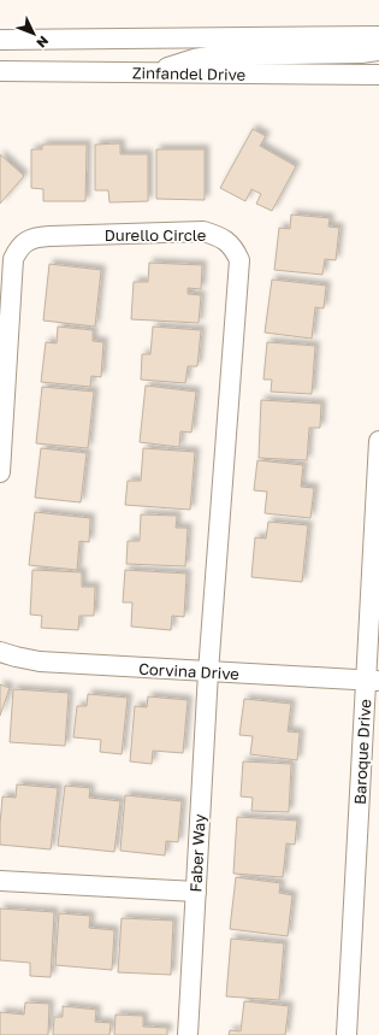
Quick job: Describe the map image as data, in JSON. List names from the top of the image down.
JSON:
{
  "streets": {
    "street": [
      "Zinfandel Drive",
      "Durello Circle",
      "Corvina Drive",
      "Baroque Drive",
      "Faber Way"
    ]
  },
  "crossings": [
    ["Durello Circle", "Corvina Drive"],
    ["Durello Circle", "Faber Way"],
    ["Corvina Drive", "Baroque Drive"],
    ["Corvina Drive", "Faber Way"]
  ],
  "north": "bottom right"
}
